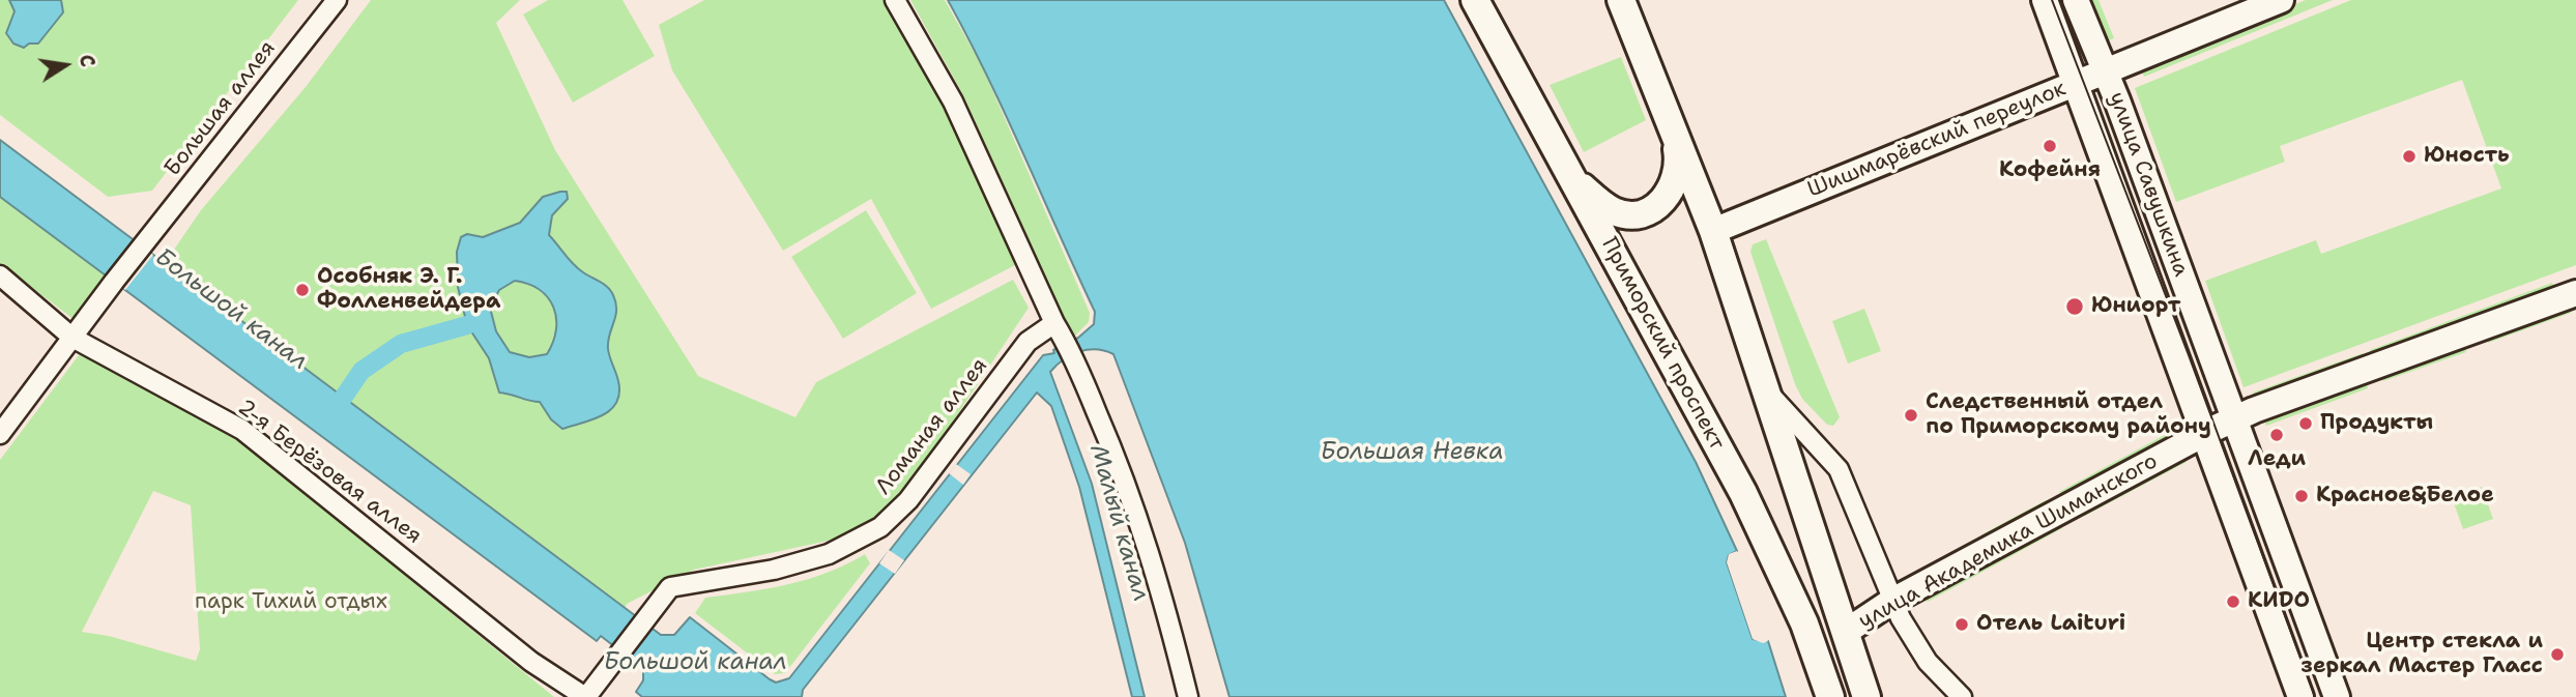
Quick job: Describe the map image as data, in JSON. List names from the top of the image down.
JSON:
{
  "streets": {
    "main road": [
      "Шишмарёвский переулок",
      "улица Савушкина",
      "Приморский проспект",
      "улица Академика Шиманского"
    ],
    "street": ["Большая аллея", "Ломаная аллея", "2-я Берёзовая аллея"]
  },
  "crossings": [
    ["Большая аллея", "2-я Берёзовая аллея"],
    ["Шишмарёвский переулок", "улица Савушкина"],
    ["улица Савушкина", "улица Академика Шиманского"],
    ["Ломаная аллея", "2-я Берёзовая аллея"]
  ],
  "water": ["Большой канал", "Большая Невка", "Малый канал"],
  "parks": ["парк Тихий отдых"],
  "places": [
    "Кофейня",
    "Юность",
    "Особняк Э. Г. Фолленвейдера",
    "Юниорт",
    "Следственный отдел по Приморскому району",
    "Продукты",
    "Леди",
    "Красное&Белое",
    "КИDO",
    "Отель Laituri",
    "Центр стекла и зеркал Мастер Гласс"
  ],
  "north": "right"
}
